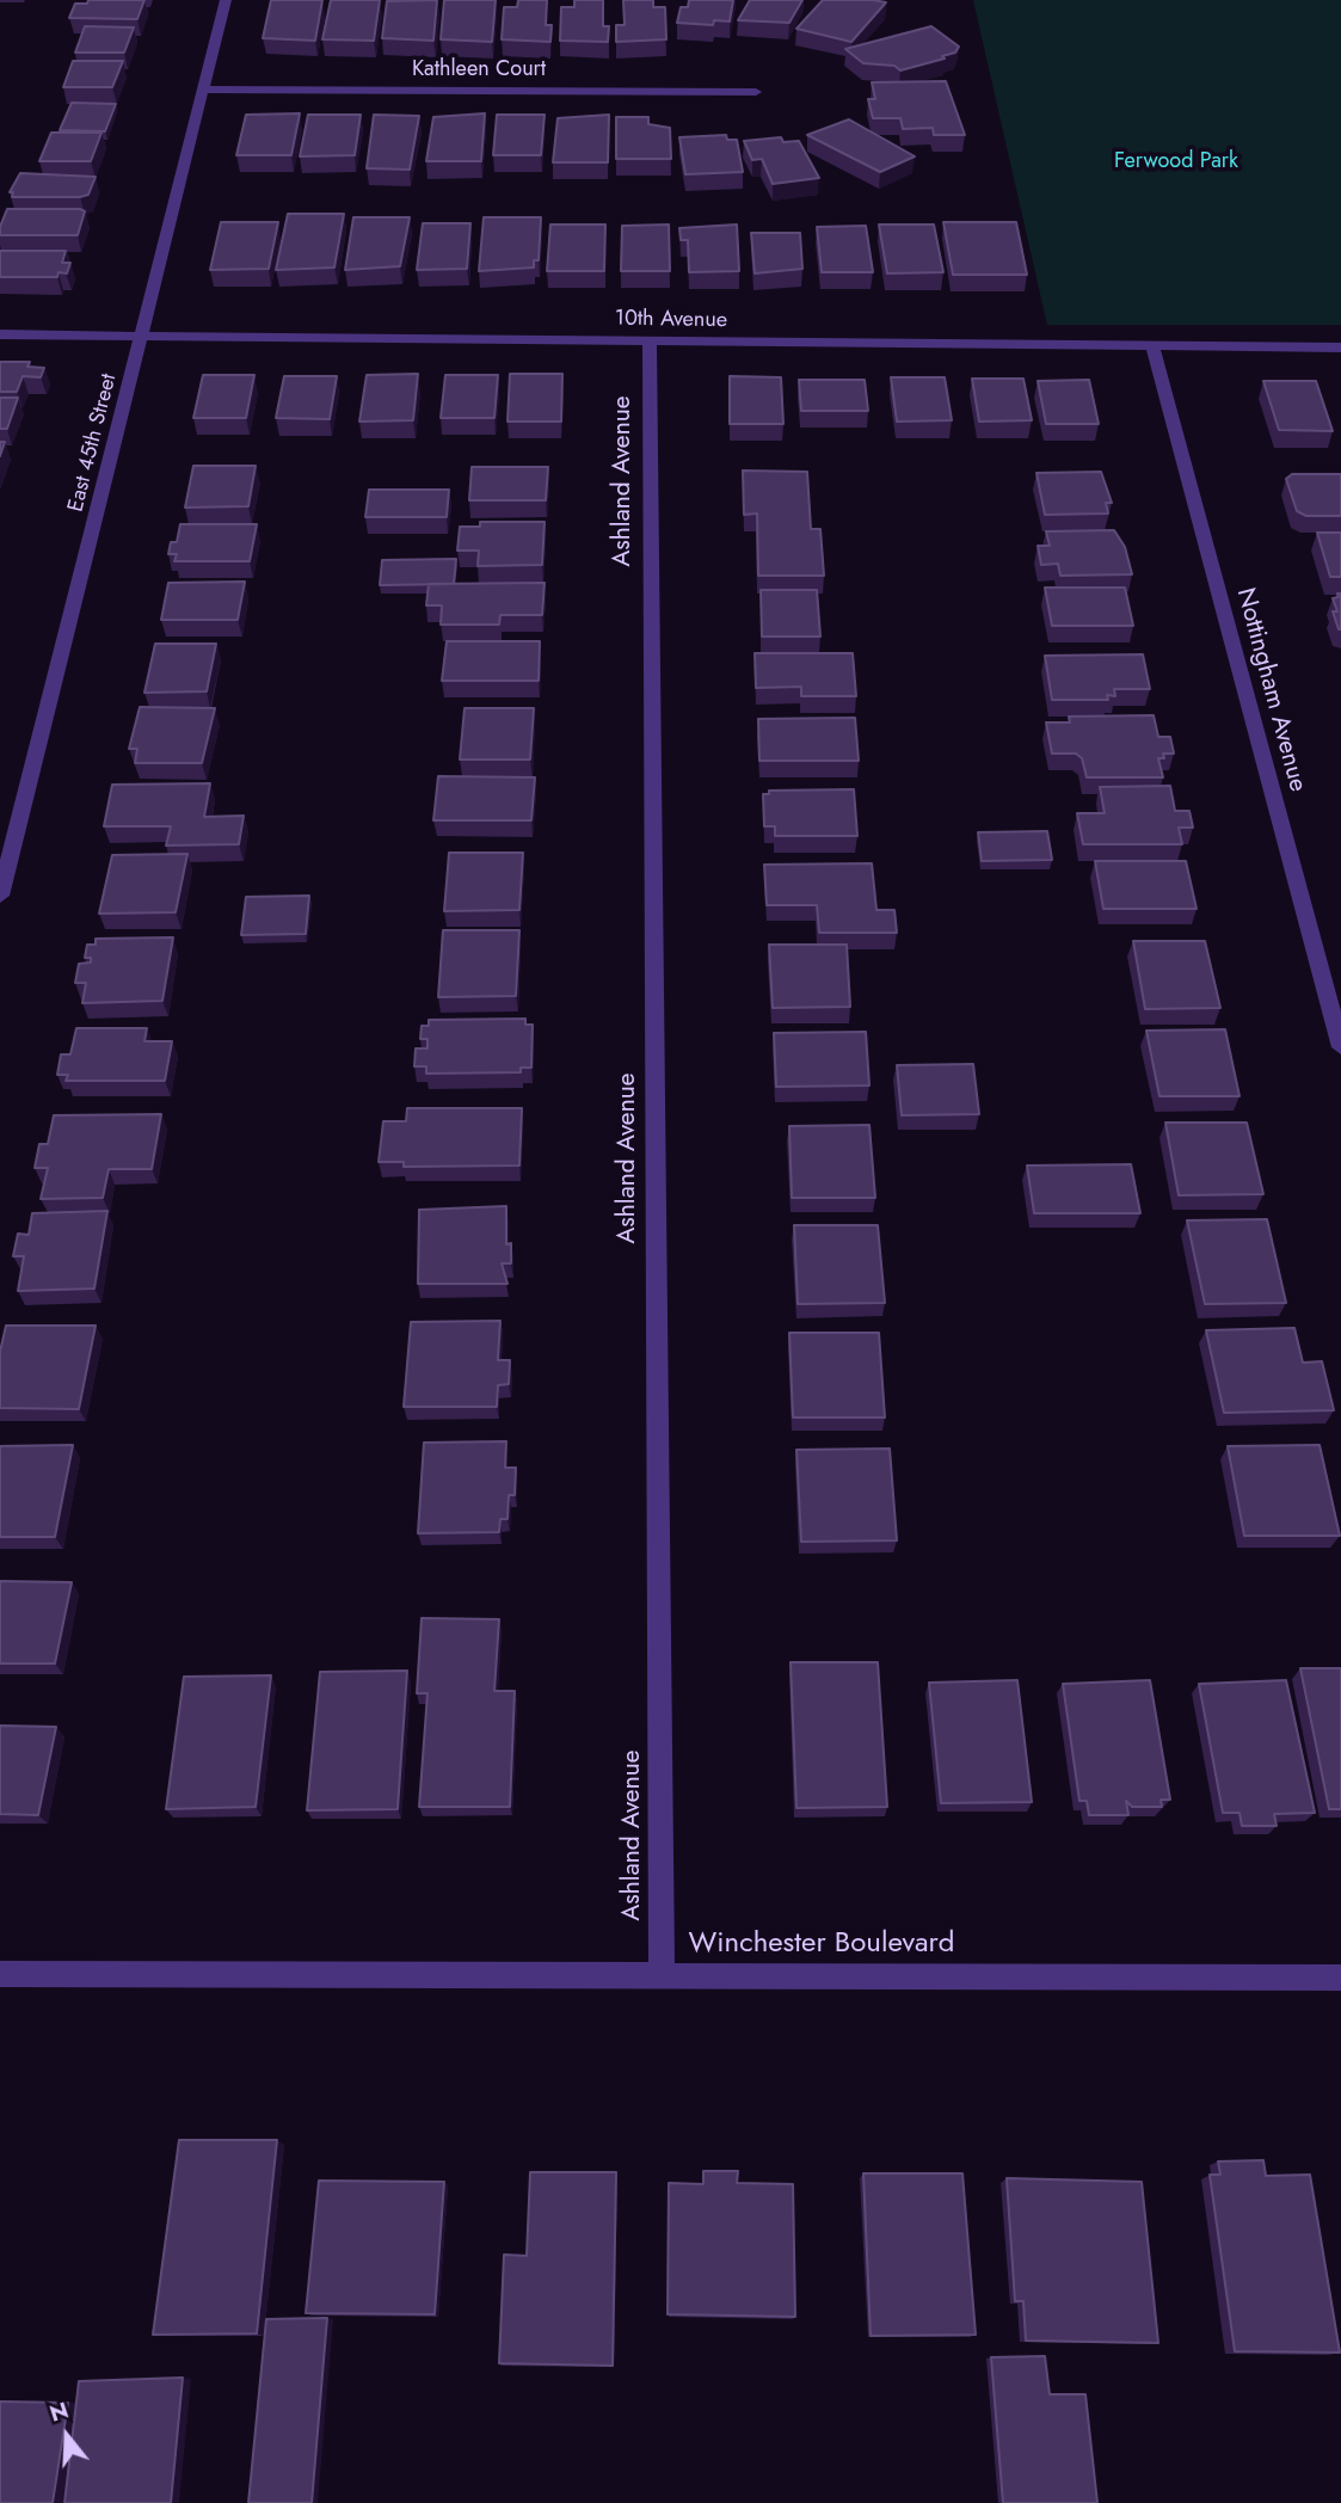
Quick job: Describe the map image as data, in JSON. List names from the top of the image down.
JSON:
{
  "streets": {
    "street": [
      "Kathleen Court",
      "10th Avenue",
      "East 45th Street",
      "Ashland Avenue",
      "Nottingham Avenue",
      "Winchester Boulevard"
    ]
  },
  "crossings": [
    ["Kathleen Court", "East 45th Street"],
    ["10th Avenue", "East 45th Street"],
    ["10th Avenue", "Ashland Avenue"],
    ["10th Avenue", "Nottingham Avenue"],
    ["Ashland Avenue", "Winchester Boulevard"]
  ],
  "parks": ["Ferwood Park"],
  "north": "top"
}
